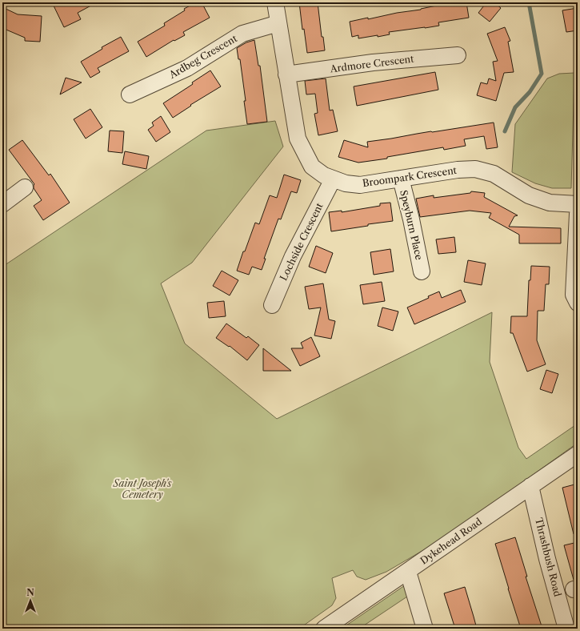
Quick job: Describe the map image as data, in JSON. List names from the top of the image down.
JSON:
{
  "streets": {
    "street": [
      "Ardbeg Crescent",
      "Ardmore Crescent",
      "Broompark Crescent",
      "Speyburn Place",
      "Lochside Crescent",
      "Dykehead Road",
      "Thrashbush Road"
    ]
  },
  "crossings": [
    ["Ardbeg Crescent", "Broompark Crescent"],
    ["Ardmore Crescent", "Broompark Crescent"],
    ["Broompark Crescent", "Speyburn Place"],
    ["Broompark Crescent", "Lochside Crescent"],
    ["Dykehead Road", "Thrashbush Road"]
  ],
  "parks": ["Saint Joseph's Cemetery"],
  "north": "top"
}
